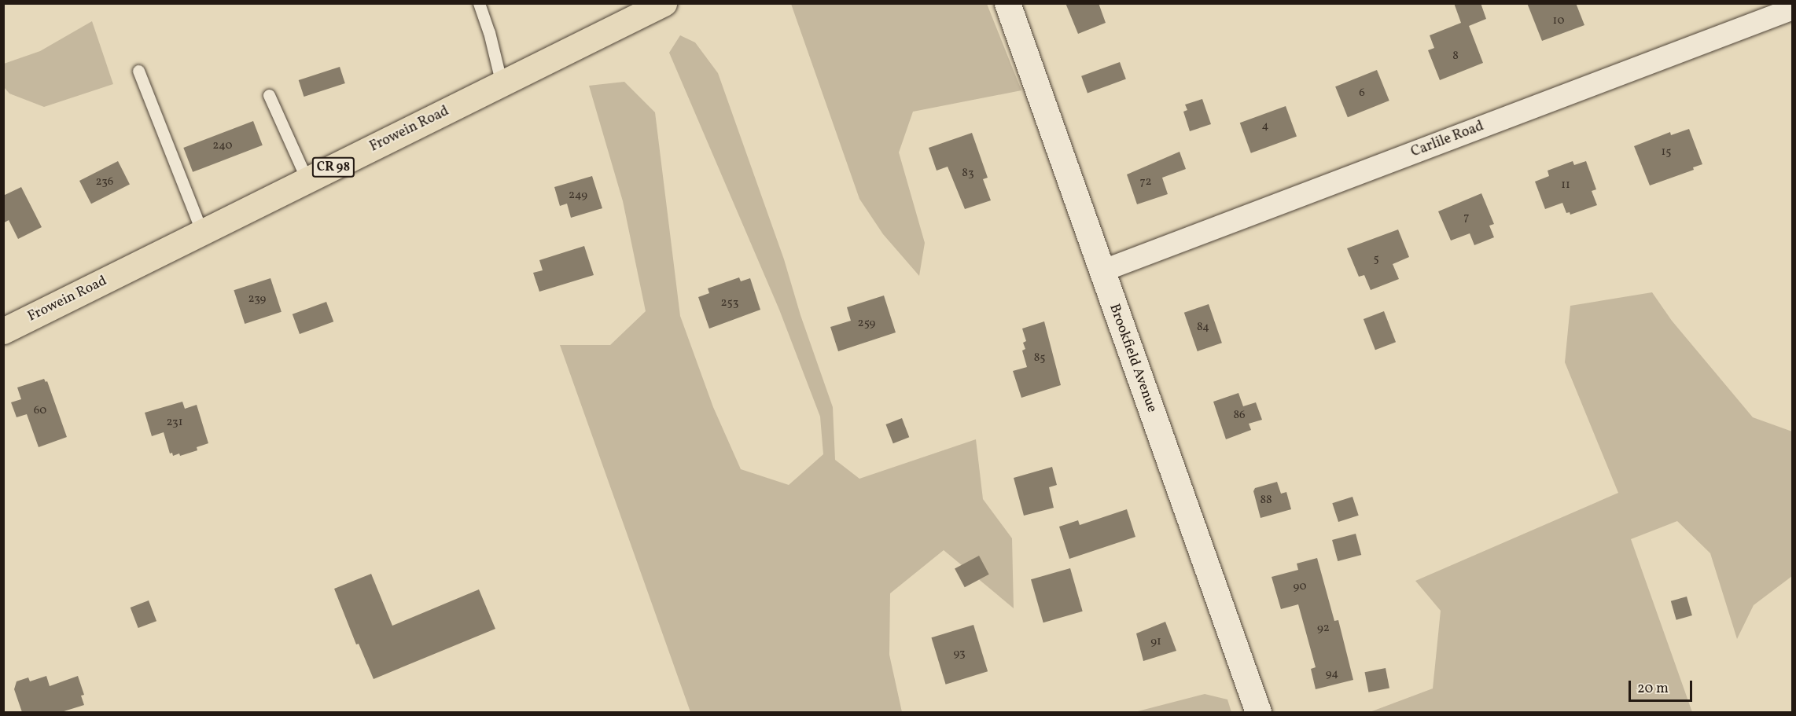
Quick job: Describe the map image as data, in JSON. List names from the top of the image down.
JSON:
{
  "streets": {
    "main road": ["Frowein Road", "CR 98", "Brookfield Avenue"],
    "street": ["Carlile Road"]
  },
  "crossings": [
    ["Carlile Road", "Brookfield Avenue"]
  ],
  "house_numbers": [
    "10",
    "8",
    "6",
    "4",
    "240",
    "15",
    "83",
    "236",
    "72",
    "11",
    "249",
    "7",
    "5",
    "239",
    "253",
    "259",
    "84",
    "85",
    "60",
    "86",
    "231",
    "88",
    "90",
    "92",
    "91",
    "93",
    "94"
  ],
  "scale_bar": "20 m"
}
